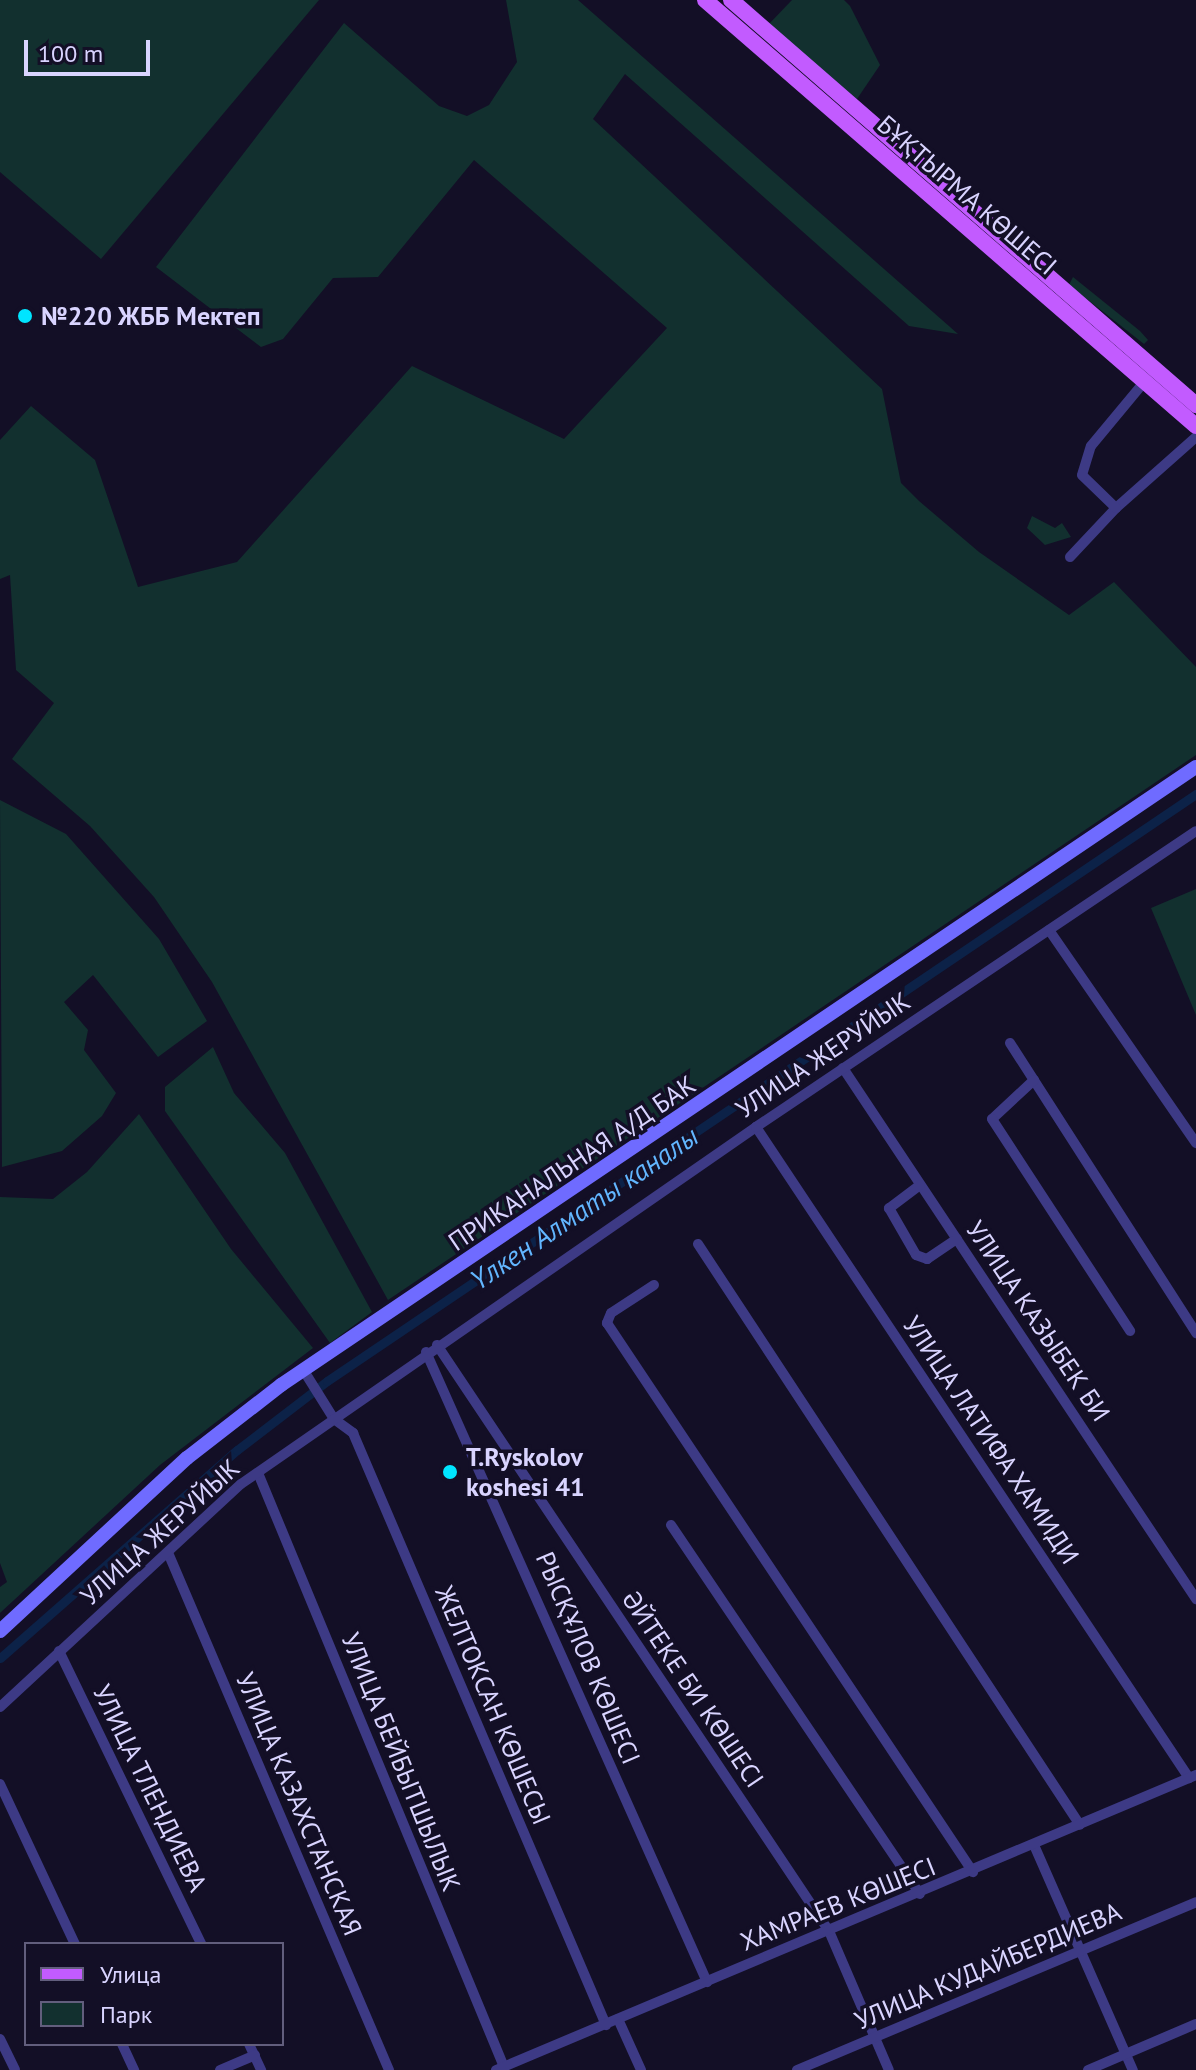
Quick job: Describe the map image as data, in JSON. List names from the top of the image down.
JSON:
{
  "streets": {
    "main road": ["БҰҚТЫРМА КӨШЕСІ"],
    "street": [
      "УЛИЦА ЖЕРУЙЫК",
      "ПРИКАНАЛЬНАЯ А/Д БАК",
      "УЛИЦА КАЗЫБЕК БИ",
      "УЛИЦА ЛАТИФА ХАМИДИ",
      "РЫСҚҰЛОВ КӨШЕСІ",
      "ӘЙТЕКЕ БИ КӨШЕСІ",
      "ЖЕЛТОКСАН КӨШЕСЫ",
      "УЛИЦА БЕЙБЫТШЫЛЫК",
      "УЛИЦА ТЛЕНДИЕВА",
      "УЛИЦА КАЗАХСТАНСКАЯ",
      "ХАМРАЕВ КӨШЕСІ",
      "УЛИЦА КУДАЙБЕРДИЕВА"
    ]
  },
  "crossings": [
    ["УЛИЦА ЖЕРУЙЫК", "УЛИЦА КАЗЫБЕК БИ"],
    ["УЛИЦА ЖЕРУЙЫК", "УЛИЦА ЛАТИФА ХАМИДИ"],
    ["УЛИЦА ЖЕРУЙЫК", "РЫСҚҰЛОВ КӨШЕСІ"],
    ["УЛИЦА ЖЕРУЙЫК", "ӘЙТЕКЕ БИ КӨШЕСІ"],
    ["УЛИЦА ЖЕРУЙЫК", "ЖЕЛТОКСАН КӨШЕСЫ"],
    ["УЛИЦА ЖЕРУЙЫК", "УЛИЦА БЕЙБЫТШЫЛЫК"],
    ["УЛИЦА ЖЕРУЙЫК", "УЛИЦА ТЛЕНДИЕВА"],
    ["УЛИЦА ЖЕРУЙЫК", "УЛИЦА КАЗАХСТАНСКАЯ"],
    ["ПРИКАНАЛЬНАЯ А/Д БАК", "ЖЕЛТОКСАН КӨШЕСЫ"],
    ["УЛИЦА ЛАТИФА ХАМИДИ", "ХАМРАЕВ КӨШЕСІ"],
    ["РЫСҚҰЛОВ КӨШЕСІ", "ХАМРАЕВ КӨШЕСІ"],
    ["ӘЙТЕКЕ БИ КӨШЕСІ", "ХАМРАЕВ КӨШЕСІ"],
    ["ӘЙТЕКЕ БИ КӨШЕСІ", "УЛИЦА КУДАЙБЕРДИЕВА"],
    ["ЖЕЛТОКСАН КӨШЕСЫ", "ХАМРАЕВ КӨШЕСІ"],
    ["УЛИЦА БЕЙБЫТШЫЛЫК", "ХАМРАЕВ КӨШЕСІ"]
  ],
  "water": ["Үлкен Алматы каналы"],
  "places": ["№220 ЖББ Мектеп", "T.Ryskolov koshesi 41"],
  "legend": ["Улица", "Парк"],
  "scale_bar": "100 m"
}
